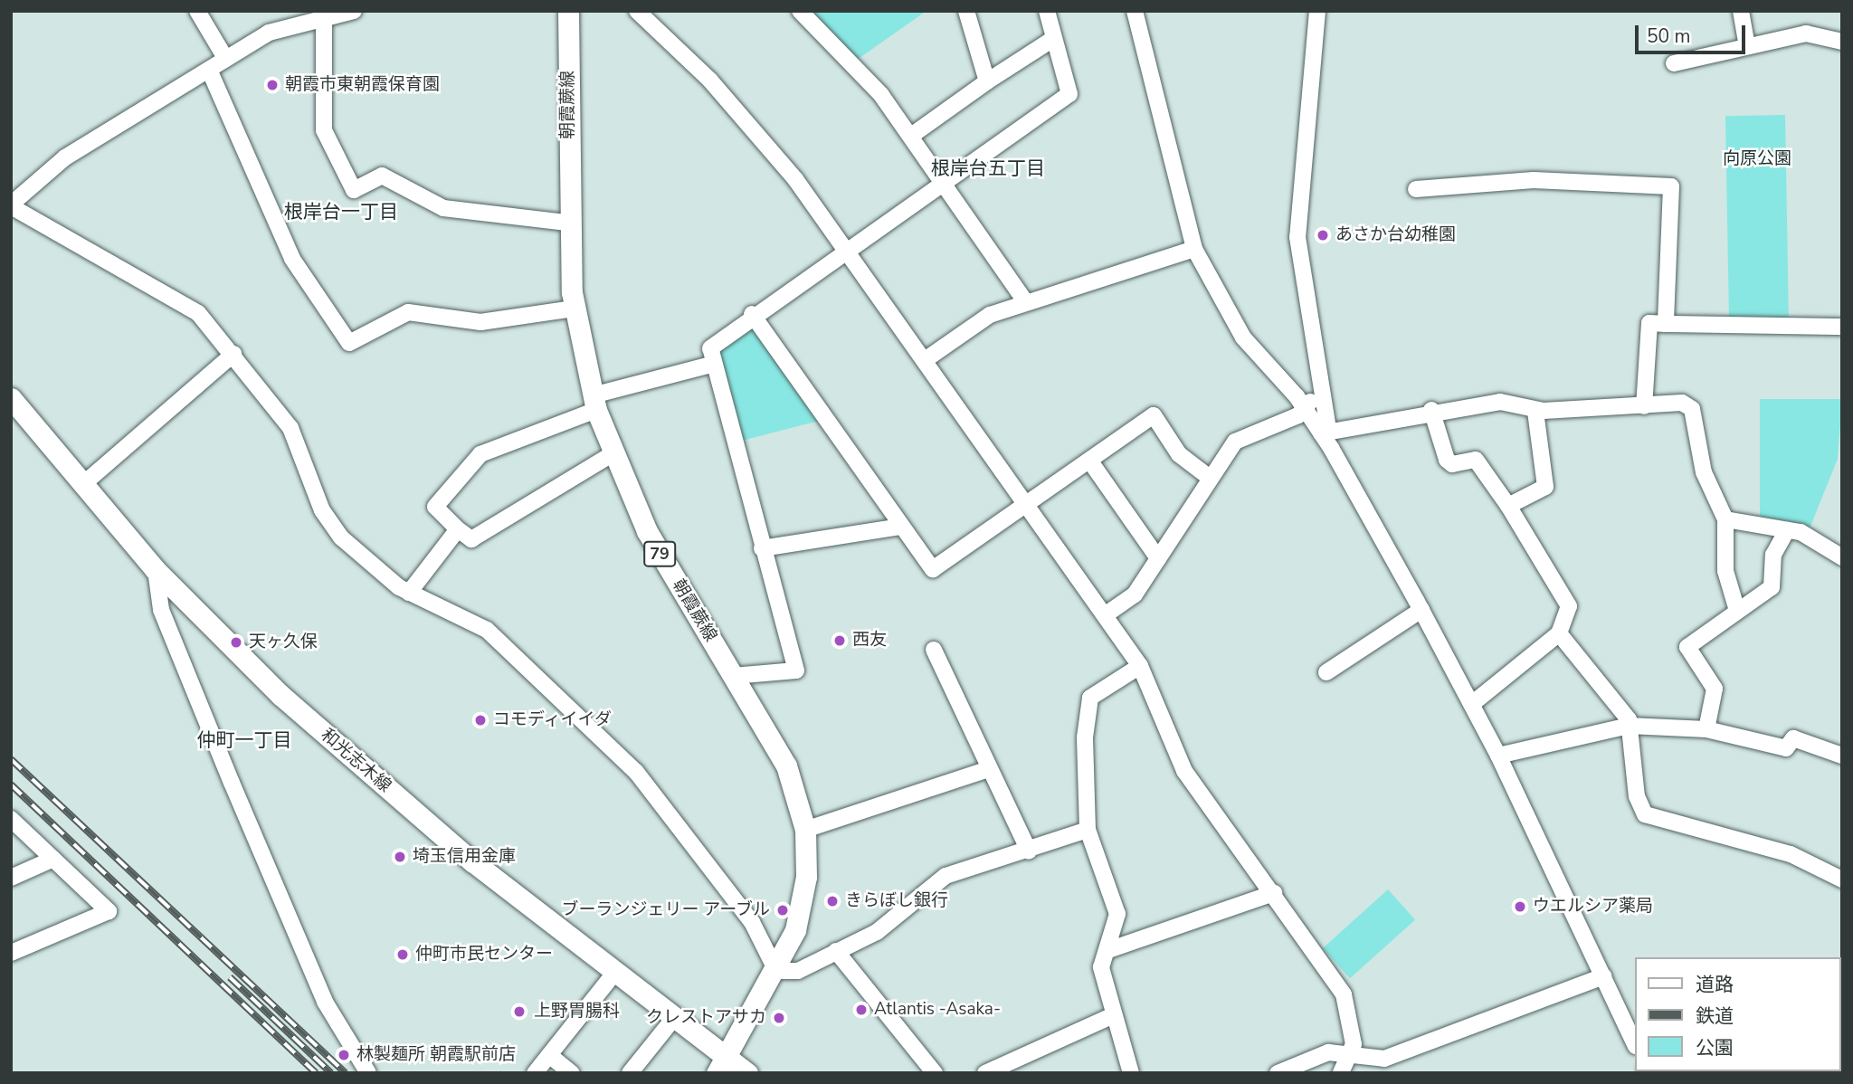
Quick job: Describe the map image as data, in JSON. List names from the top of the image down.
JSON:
{
  "streets": {
    "main road": ["朝霞蕨線", "79", "和光志木線"]
  },
  "crossings": [
    ["朝霞蕨線", "和光志木線"]
  ],
  "districts": ["根岸台五丁目", "根岸台一丁目", "仲町一丁目"],
  "parks": ["向原公園"],
  "places": [
    "朝霞市東朝霞保育園",
    "あさか台幼稚園",
    "西友",
    "天ヶ久保",
    "コモディイイダ",
    "埼玉信用金庫",
    "きらぼし銀行",
    "ウエルシア薬局",
    "ブーランジェリー アーブル",
    "仲町市民センター",
    "Atlantis -Asaka-",
    "上野胃腸科",
    "クレストアサカ",
    "林製麺所 朝霞駅前店"
  ],
  "legend": ["道路", "鉄道", "公園"],
  "scale_bar": "50 m"
}
